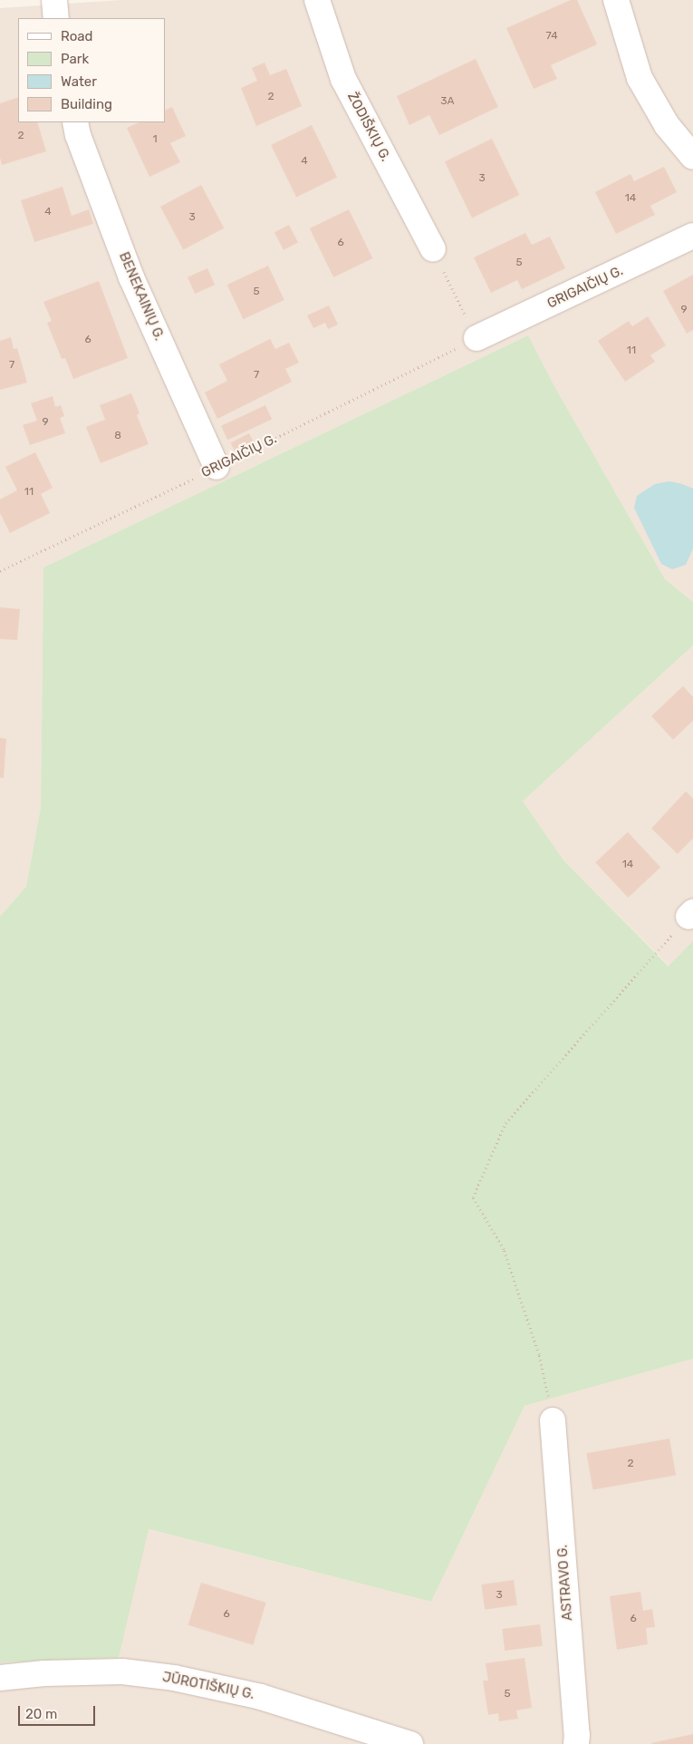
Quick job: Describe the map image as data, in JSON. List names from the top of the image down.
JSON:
{
  "streets": {
    "street": [
      "ŽODIŠKIŲ G.",
      "GRIGAIČIŲ G.",
      "BENEKAINIŲ G.",
      "ASTRAVO G.",
      "JŪROTIŠKIŲ G."
    ]
  },
  "crossings": [
    ["GRIGAIČIŲ G.", "BENEKAINIŲ G."]
  ],
  "house_numbers": [
    "74",
    "2",
    "3A",
    "2",
    "1",
    "4",
    "3",
    "14",
    "4",
    "3",
    "6",
    "5",
    "5",
    "9",
    "6",
    "11",
    "7",
    "7",
    "9",
    "8",
    "11",
    "14",
    "2",
    "3",
    "6",
    "6",
    "5"
  ],
  "legend": [
    "Road",
    "Park",
    "Water",
    "Building"
  ],
  "scale_bar": "20 m"
}
